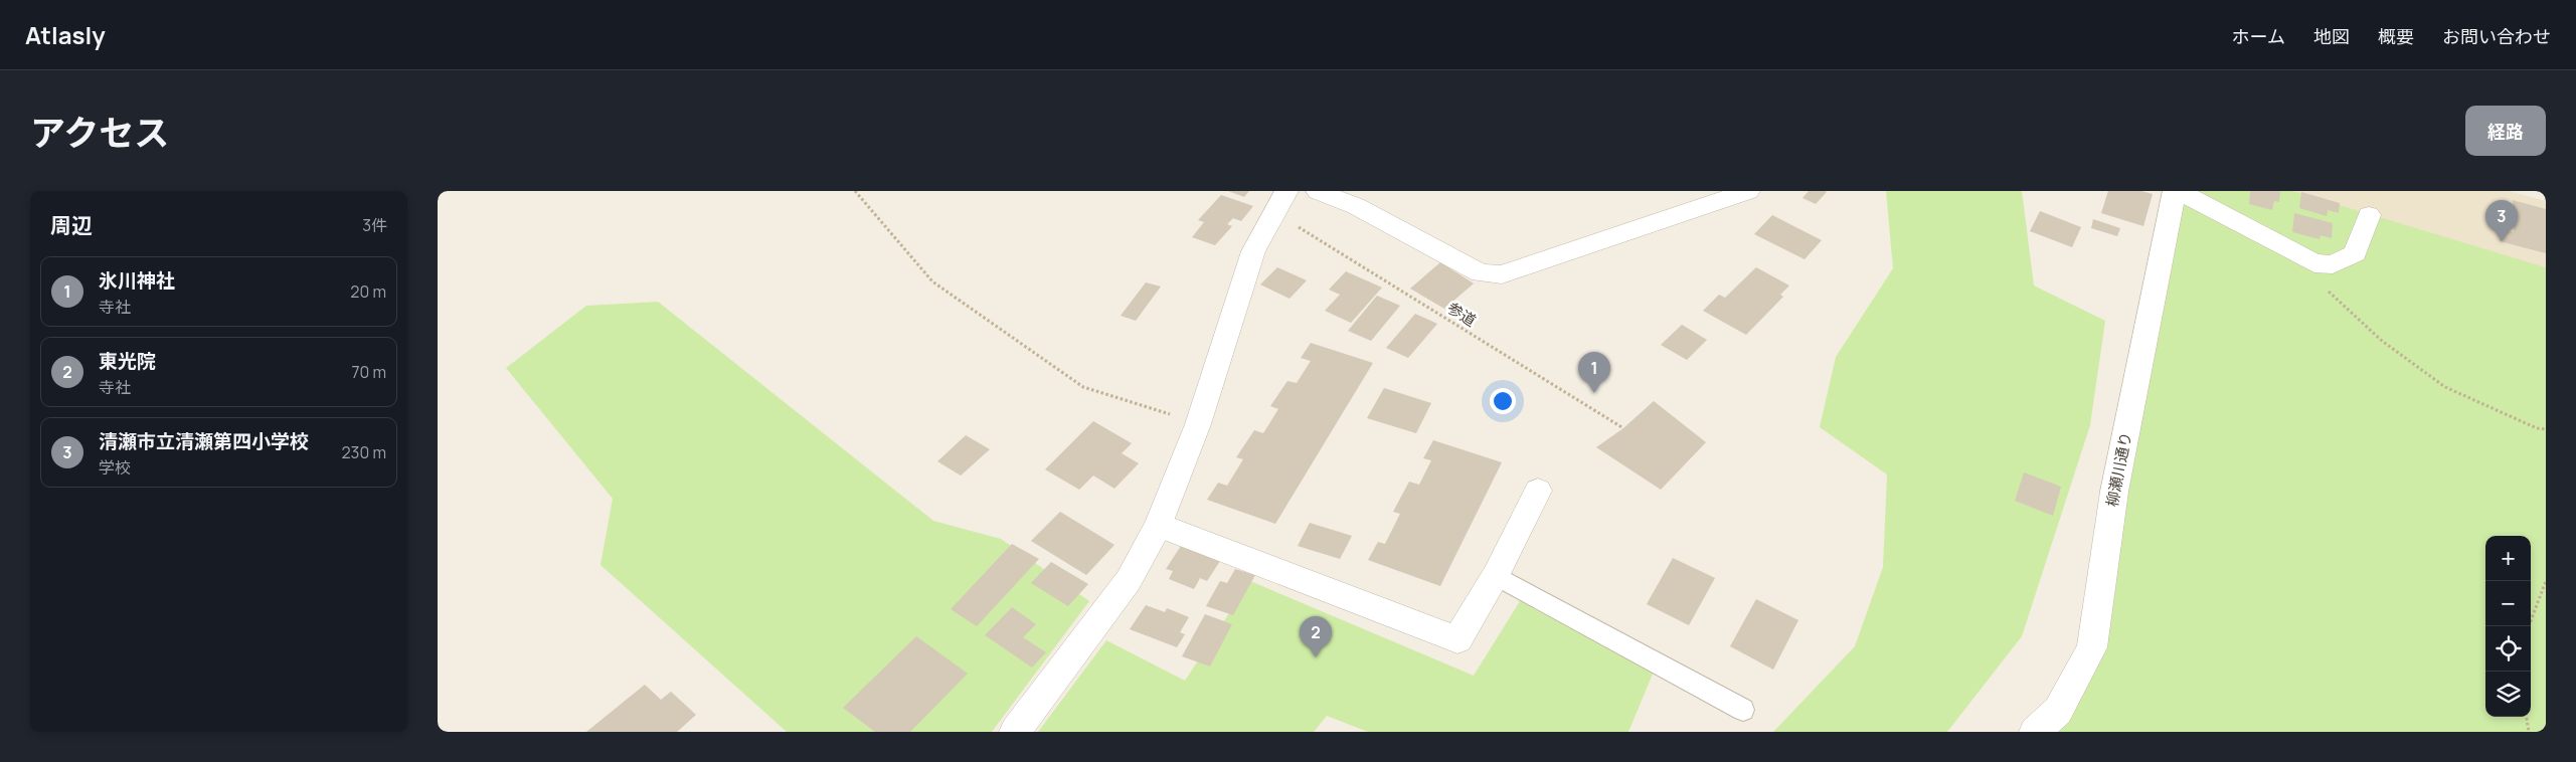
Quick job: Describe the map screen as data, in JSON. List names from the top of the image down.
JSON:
{
  "streets": {
    "street": ["柳瀬川通り"],
    "path": ["参道"]
  },
  "page": {
    "header": "Atlasly",
    "nav": [
      "ホーム",
      "地図",
      "概要",
      "お問い合わせ"
    ],
    "title": "アクセス",
    "buttons": "経路",
    "heading": ["周辺", "3件"],
    "pins": ["3", "1", "2"],
    "list": [
      {
        "mark": "1",
        "name": "氷川神社",
        "note": "寺社",
        "value": "20 m"
      },
      {
        "mark": "2",
        "name": "東光院",
        "note": "寺社",
        "value": "70 m"
      },
      {
        "mark": "3",
        "name": "清瀬市立清瀬第四小学校",
        "note": "学校",
        "value": "230 m"
      }
    ],
    "map_buttons": ["+", "−"]
  }
}
